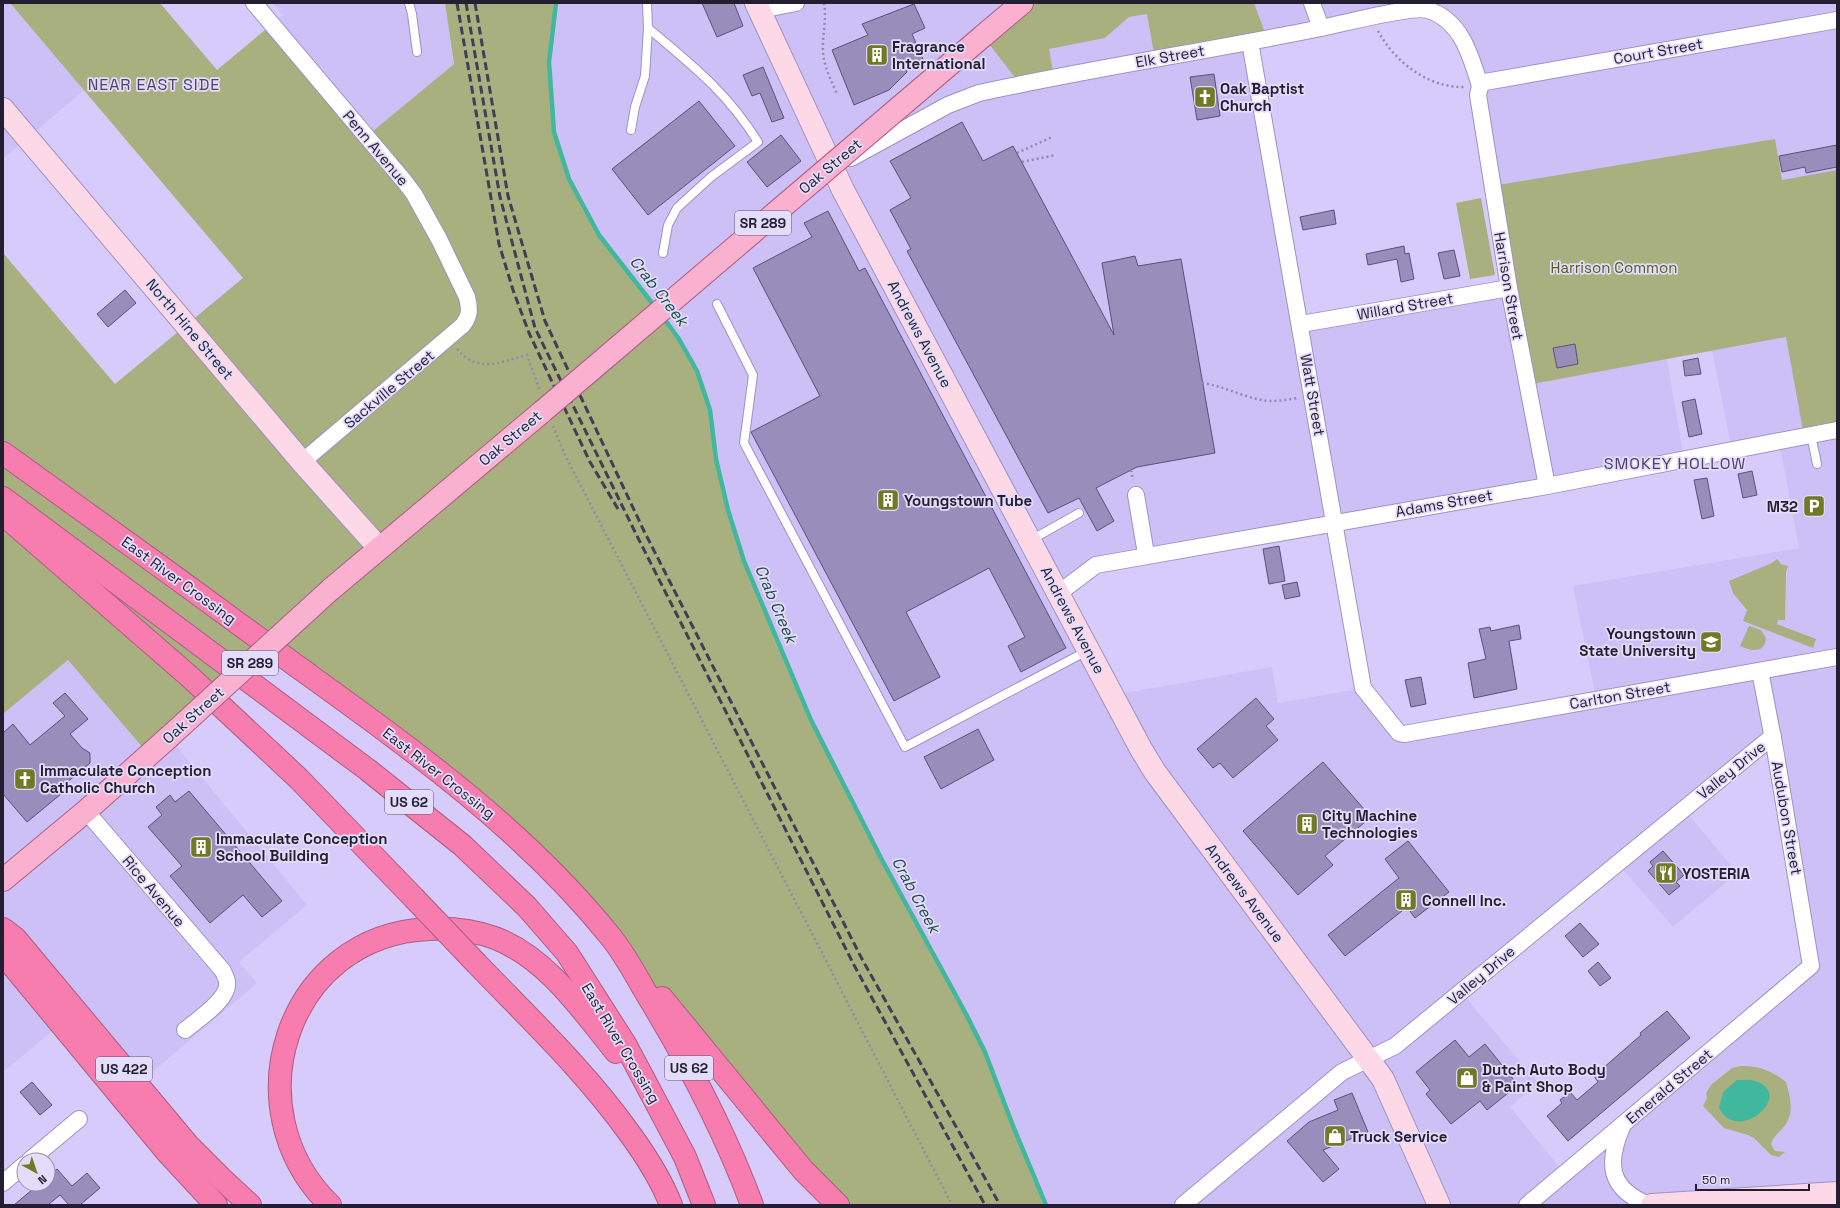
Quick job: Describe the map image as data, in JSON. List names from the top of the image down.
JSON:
{
  "streets": {
    "highway": ["East River Crossing", "US 62", "US 422"],
    "main road": ["Oak Street", "SR 289"],
    "street": [
      "Court Street",
      "Elk Street",
      "Penn Avenue",
      "Harrison Street",
      "Willard Street",
      "North Hine Street",
      "Andrews Avenue",
      "Sackville Street",
      "Watt Street",
      "Adams Street",
      "Carlton Street",
      "Valley Drive",
      "Audubon Street",
      "Rice Avenue",
      "Emerald Street"
    ]
  },
  "crossings": [
    ["Court Street", "Elk Street"],
    ["Court Street", "Harrison Street"],
    ["Elk Street", "Harrison Street"],
    ["Elk Street", "Andrews Avenue"],
    ["Elk Street", "Watt Street"],
    ["Penn Avenue", "Sackville Street"],
    ["Oak Street", "North Hine Street"],
    ["Oak Street", "Rice Avenue"],
    ["Harrison Street", "Willard Street"],
    ["Harrison Street", "Adams Street"],
    ["Willard Street", "Watt Street"],
    ["North Hine Street", "Sackville Street"],
    ["Andrews Avenue", "Adams Street"],
    ["Andrews Avenue", "Valley Drive"],
    ["Watt Street", "Adams Street"],
    ["Watt Street", "Carlton Street"],
    ["Carlton Street", "Audubon Street"],
    ["Valley Drive", "Audubon Street"],
    ["Audubon Street", "Emerald Street"]
  ],
  "districts": ["NEAR EAST SIDE", "SMOKEY HOLLOW"],
  "water": ["Crab Creek"],
  "parks": ["Harrison Common"],
  "places": {
    "building": [
      "Fragrance International",
      "Youngstown Tube",
      "City Machine Technologies",
      "Immaculate Conception School Building",
      "Connell Inc."
    ],
    "church": ["Oak Baptist Church", "Immaculate Conception Catholic Church"],
    "parking": ["M32"],
    "school or university": ["Youngstown State University"],
    "restaurant": ["YOSTERIA"],
    "shop": ["Dutch Auto Body & Paint Shop", "Truck Service"]
  },
  "scale_bar": "50 m",
  "north": "bottom right"
}
